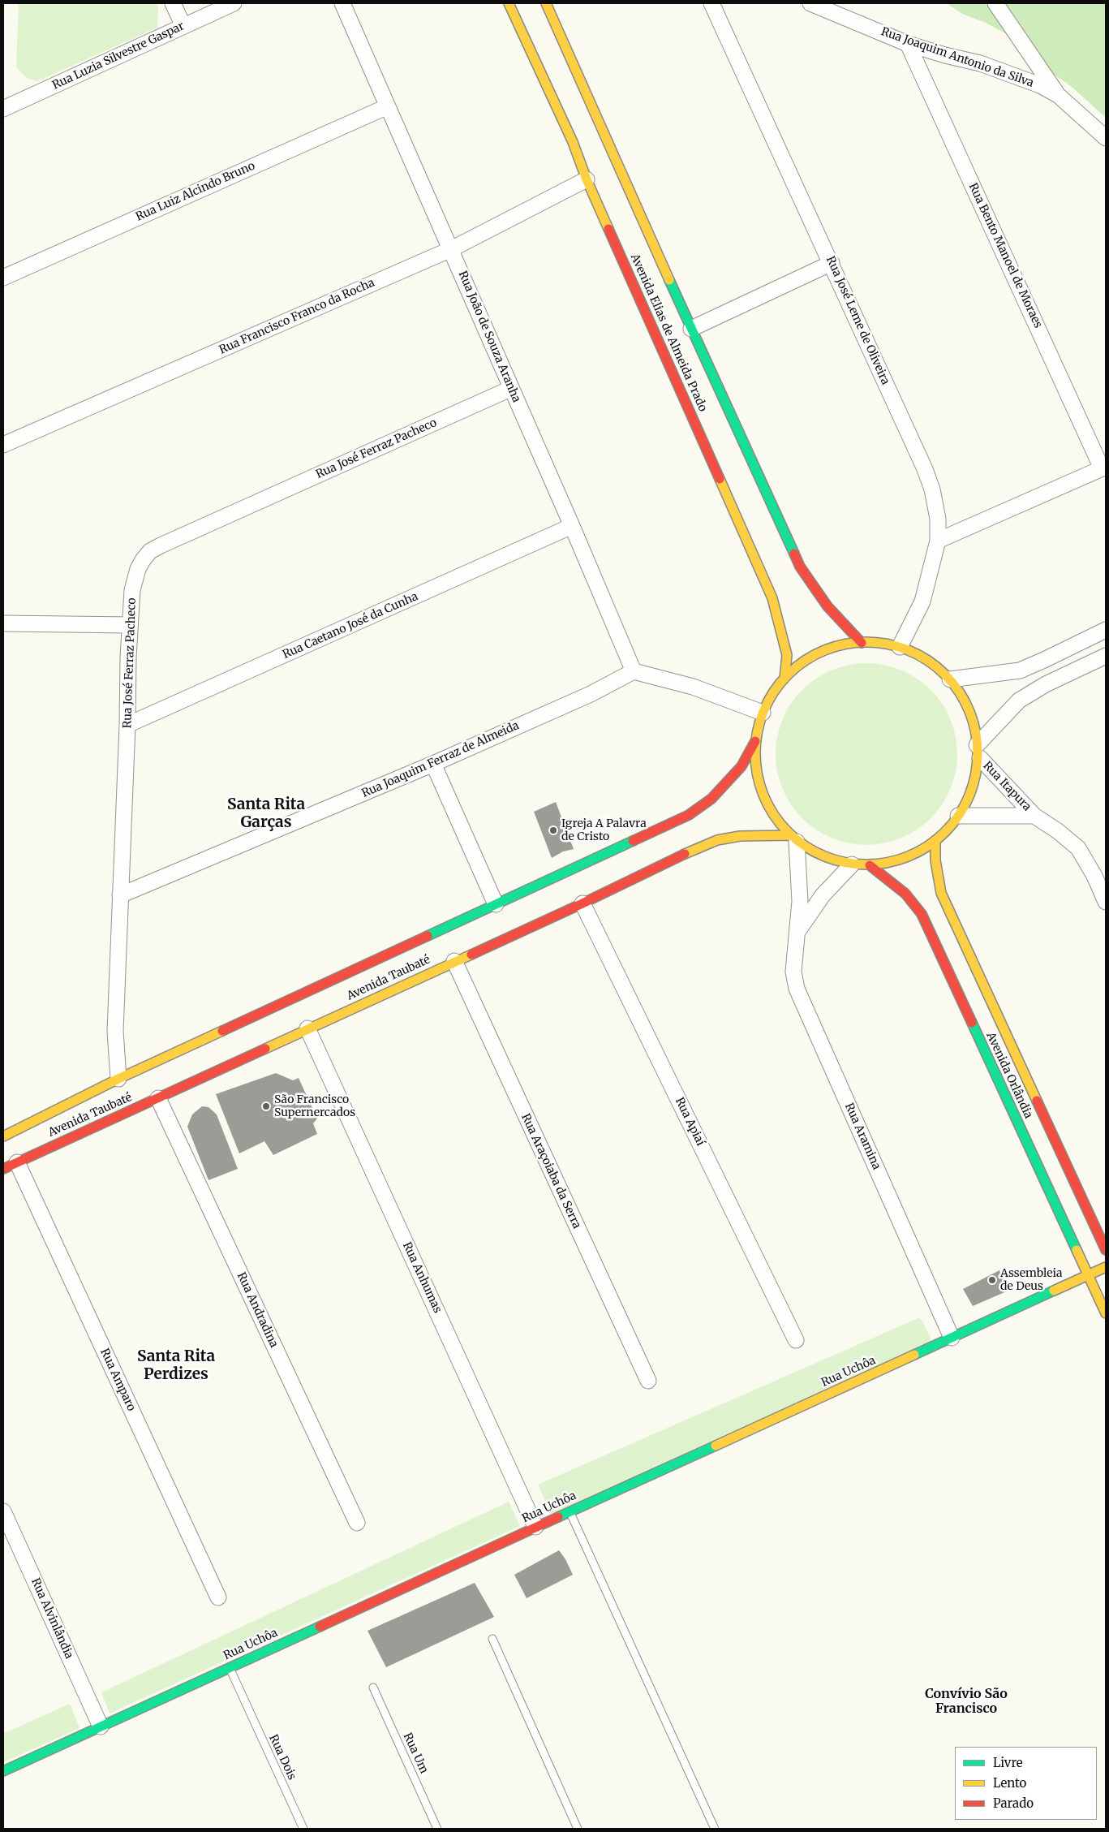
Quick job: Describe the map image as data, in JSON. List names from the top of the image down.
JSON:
{
  "streets": {
    "street": [
      "Rua Luzia Silvestre Gaspar",
      "Rua Joaquim Antonio da Silva",
      "Rua Luiz Alcindo Bruno",
      "Rua Bento Manoel de Moraes",
      "Rua Francisco Franco da Rocha",
      "Rua José Leme de Oliveira",
      "Avenida Elias de Almeida Prado",
      "Rua João de Souza Aranha",
      "Rua José Ferraz Pacheco",
      "Rua Caetano José da Cunha",
      "Rua Joaquim Ferraz de Almeida",
      "Rua Itapura",
      "Avenida Taubaté",
      "Avenida Orlândia",
      "Rua Apiaí",
      "Rua Aramina",
      "Rua Araçoiaba da Serra",
      "Rua Anhumas",
      "Rua Andradina",
      "Rua Uchôa",
      "Rua Amparo",
      "Rua Alvinlândia"
    ],
    "lane": ["Rua Um", "Rua Dois"]
  },
  "crossings": [
    ["Rua Joaquim Antonio da Silva", "Rua Bento Manoel de Moraes"],
    ["Rua Luiz Alcindo Bruno", "Rua João de Souza Aranha"],
    ["Rua Francisco Franco da Rocha", "Avenida Elias de Almeida Prado"],
    ["Rua Francisco Franco da Rocha", "Rua João de Souza Aranha"],
    ["Rua João de Souza Aranha", "Rua José Ferraz Pacheco"],
    ["Rua João de Souza Aranha", "Rua Caetano José da Cunha"],
    ["Rua João de Souza Aranha", "Rua Joaquim Ferraz de Almeida"],
    ["Rua José Ferraz Pacheco", "Rua Caetano José da Cunha"],
    ["Rua José Ferraz Pacheco", "Rua Joaquim Ferraz de Almeida"],
    ["Rua José Ferraz Pacheco", "Avenida Taubaté"],
    ["Avenida Taubaté", "Rua Apiaí"],
    ["Avenida Taubaté", "Rua Aramina"],
    ["Avenida Taubaté", "Rua Araçoiaba da Serra"],
    ["Avenida Taubaté", "Rua Anhumas"],
    ["Avenida Taubaté", "Rua Andradina"],
    ["Avenida Taubaté", "Rua Amparo"],
    ["Avenida Orlândia", "Rua Uchôa"],
    ["Rua Aramina", "Rua Uchôa"],
    ["Rua Anhumas", "Rua Uchôa"],
    ["Rua Uchôa", "Rua Alvinlândia"],
    ["Rua Uchôa", "Rua Dois"]
  ],
  "districts": ["Santa Rita Garças", "Santa Rita Perdizes", "Convívio São Francisco"],
  "places": ["Igreja A Palavra de Cristo", "São Francisco Supernercados", "Assembleia de Deus"],
  "legend": ["Livre", "Lento", "Parado"]
}
